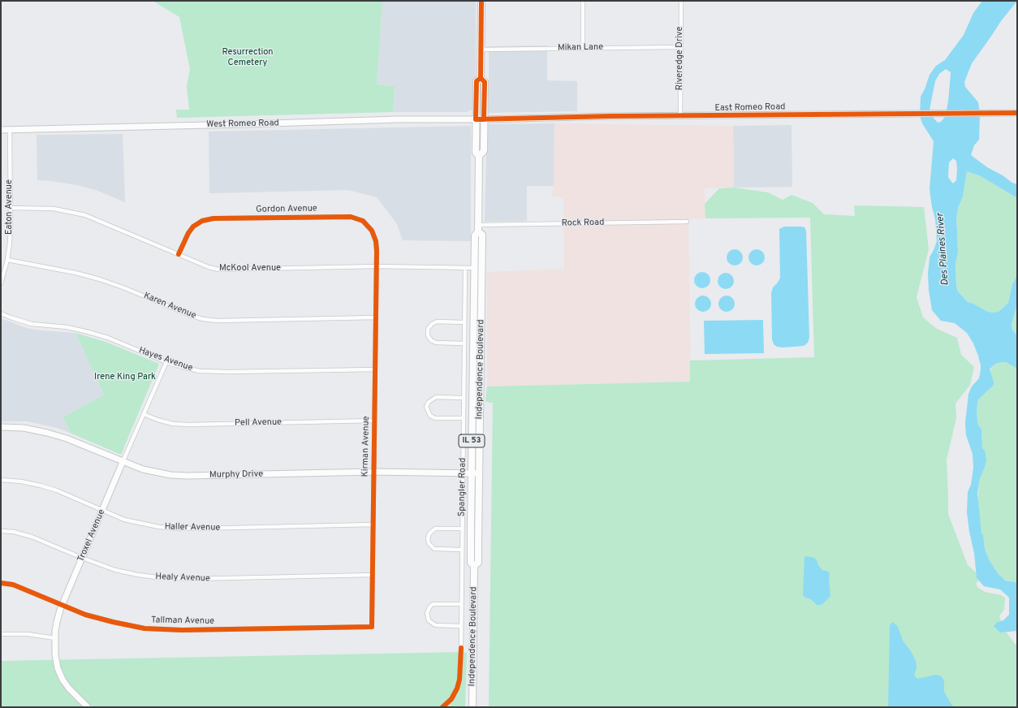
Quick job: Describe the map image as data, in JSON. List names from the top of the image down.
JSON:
{
  "streets": {
    "main road": [
      "East Romeo Road",
      "West Romeo Road",
      "Independence Boulevard",
      "IL 53",
      "Murphy Drive",
      "Troxel Avenue"
    ],
    "street": [
      "Mikan Lane",
      "Riveredge Drive",
      "Eaton Avenue",
      "Gordon Avenue",
      "Rock Road",
      "McKool Avenue",
      "Karen Avenue",
      "Hayes Avenue",
      "Pell Avenue",
      "Kirman Avenue",
      "Spangler Road",
      "Haller Avenue",
      "Healy Avenue",
      "Tallman Avenue"
    ]
  },
  "crossings": [
    ["Mikan Lane", "Riveredge Drive"],
    ["Mikan Lane", "Independence Boulevard"],
    ["Riveredge Drive", "East Romeo Road"],
    ["East Romeo Road", "West Romeo Road"],
    ["East Romeo Road", "Independence Boulevard"],
    ["West Romeo Road", "Eaton Avenue"],
    ["West Romeo Road", "Independence Boulevard"],
    ["Eaton Avenue", "McKool Avenue"],
    ["Eaton Avenue", "Karen Avenue"],
    ["Gordon Avenue", "McKool Avenue"],
    ["Gordon Avenue", "Kirman Avenue"],
    ["Rock Road", "Independence Boulevard"],
    ["McKool Avenue", "Independence Boulevard"],
    ["McKool Avenue", "Kirman Avenue"],
    ["McKool Avenue", "Spangler Road"],
    ["Karen Avenue", "Kirman Avenue"],
    ["Hayes Avenue", "Kirman Avenue"],
    ["Hayes Avenue", "Troxel Avenue"],
    ["Independence Boulevard", "Murphy Drive"],
    ["Pell Avenue", "Kirman Avenue"],
    ["Pell Avenue", "Troxel Avenue"],
    ["Kirman Avenue", "Murphy Drive"],
    ["Kirman Avenue", "Haller Avenue"],
    ["Kirman Avenue", "Healy Avenue"],
    ["Kirman Avenue", "Tallman Avenue"],
    ["Murphy Drive", "Spangler Road"],
    ["Murphy Drive", "Troxel Avenue"],
    ["Haller Avenue", "Troxel Avenue"],
    ["Troxel Avenue", "Healy Avenue"],
    ["Troxel Avenue", "Tallman Avenue"]
  ],
  "water": ["Des Plaines River"],
  "parks": ["Resurrection Cemetery", "Irene King Park"]
}
